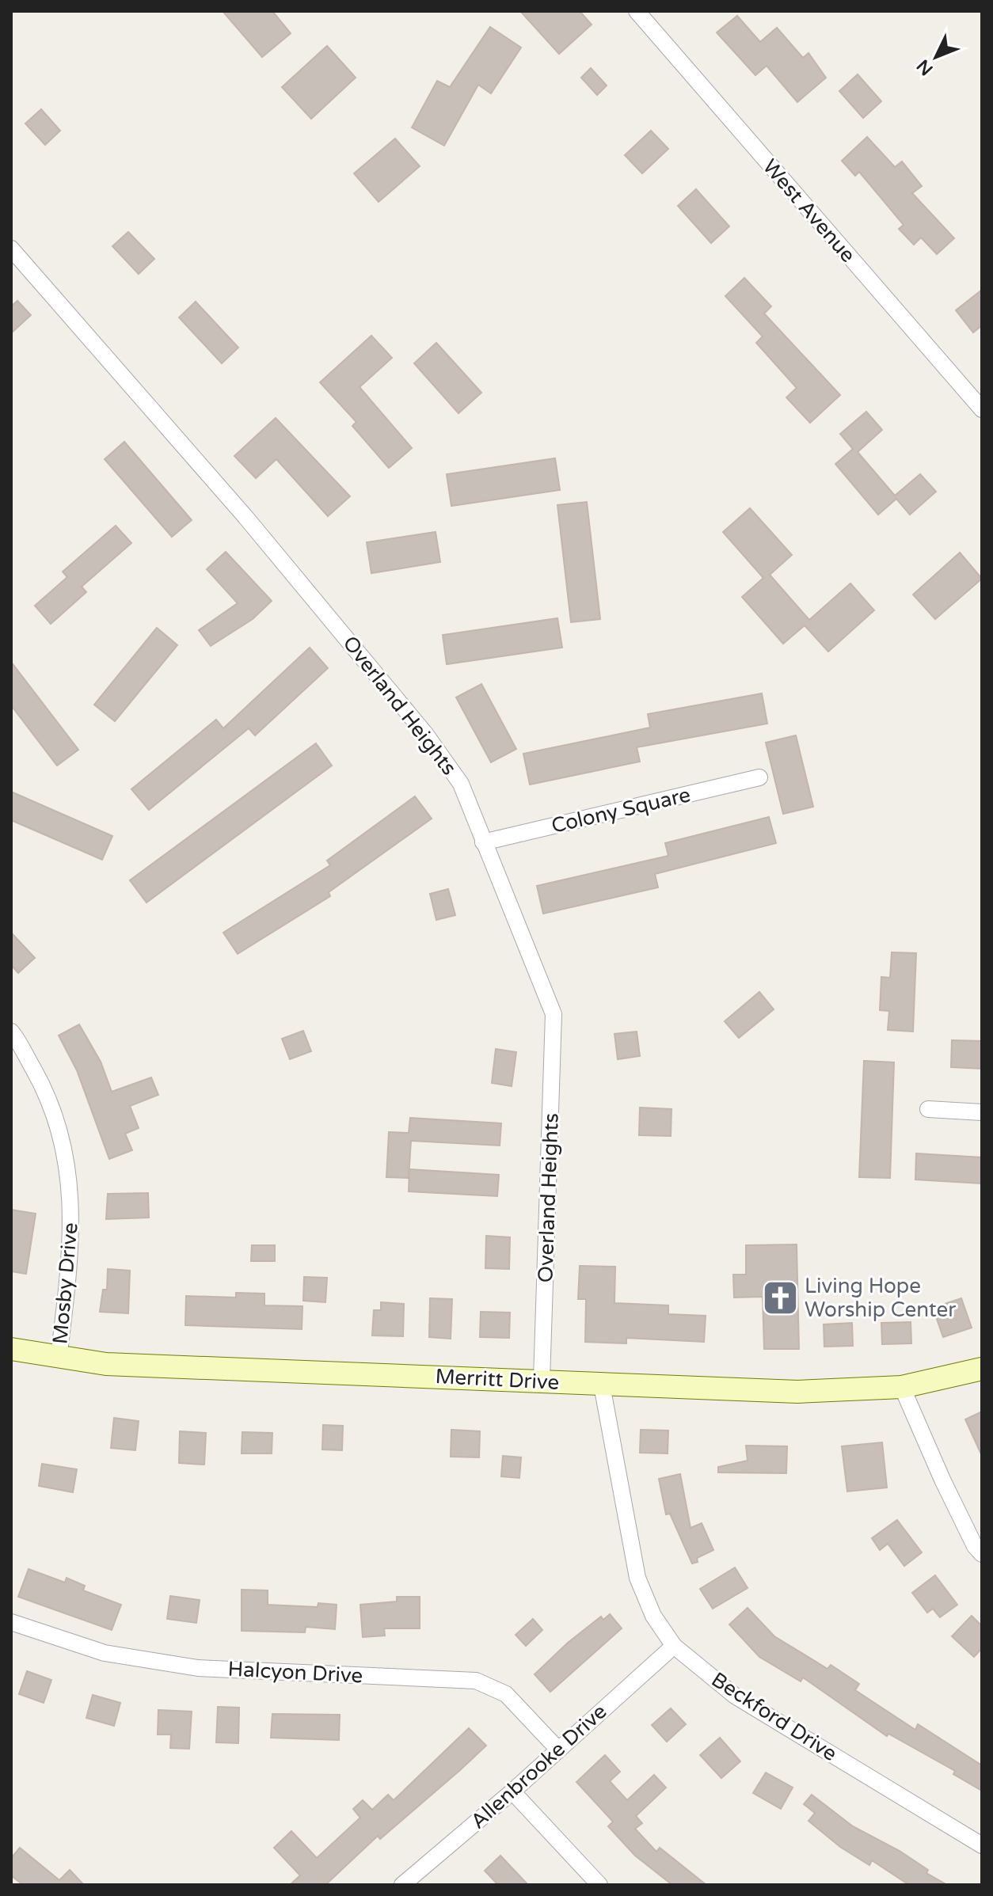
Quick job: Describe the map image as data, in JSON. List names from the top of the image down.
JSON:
{
  "streets": {
    "main road": ["Merritt Drive"],
    "street": [
      "West Avenue",
      "Overland Heights",
      "Colony Square",
      "Mosby Drive",
      "Halcyon Drive",
      "Beckford Drive",
      "Allenbrooke Drive"
    ]
  },
  "crossings": [
    ["Overland Heights", "Colony Square"],
    ["Overland Heights", "Merritt Drive"],
    ["Mosby Drive", "Merritt Drive"],
    ["Merritt Drive", "Beckford Drive"],
    ["Halcyon Drive", "Allenbrooke Drive"],
    ["Beckford Drive", "Allenbrooke Drive"]
  ],
  "places": {
    "church": ["Living Hope Worship Center"]
  },
  "north": "bottom left"
}
